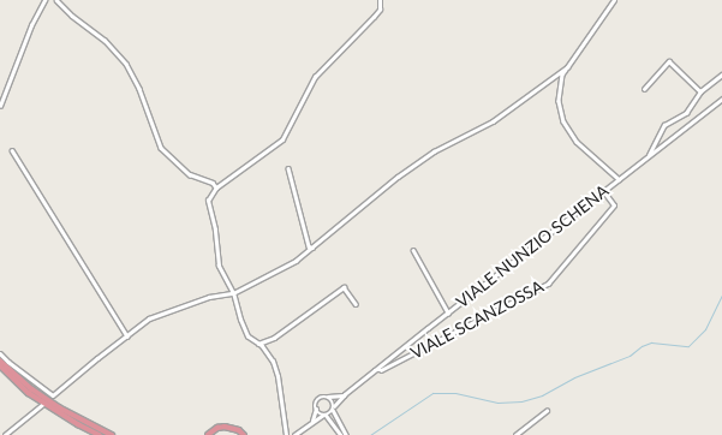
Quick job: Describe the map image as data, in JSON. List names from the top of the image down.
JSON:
{
  "streets": {
    "street": ["VIALE NUNZIO SCHENA", "VIALE SCANZOSSA"]
  },
  "crossings": [
    ["VIALE NUNZIO SCHENA", "VIALE SCANZOSSA"]
  ]
}
